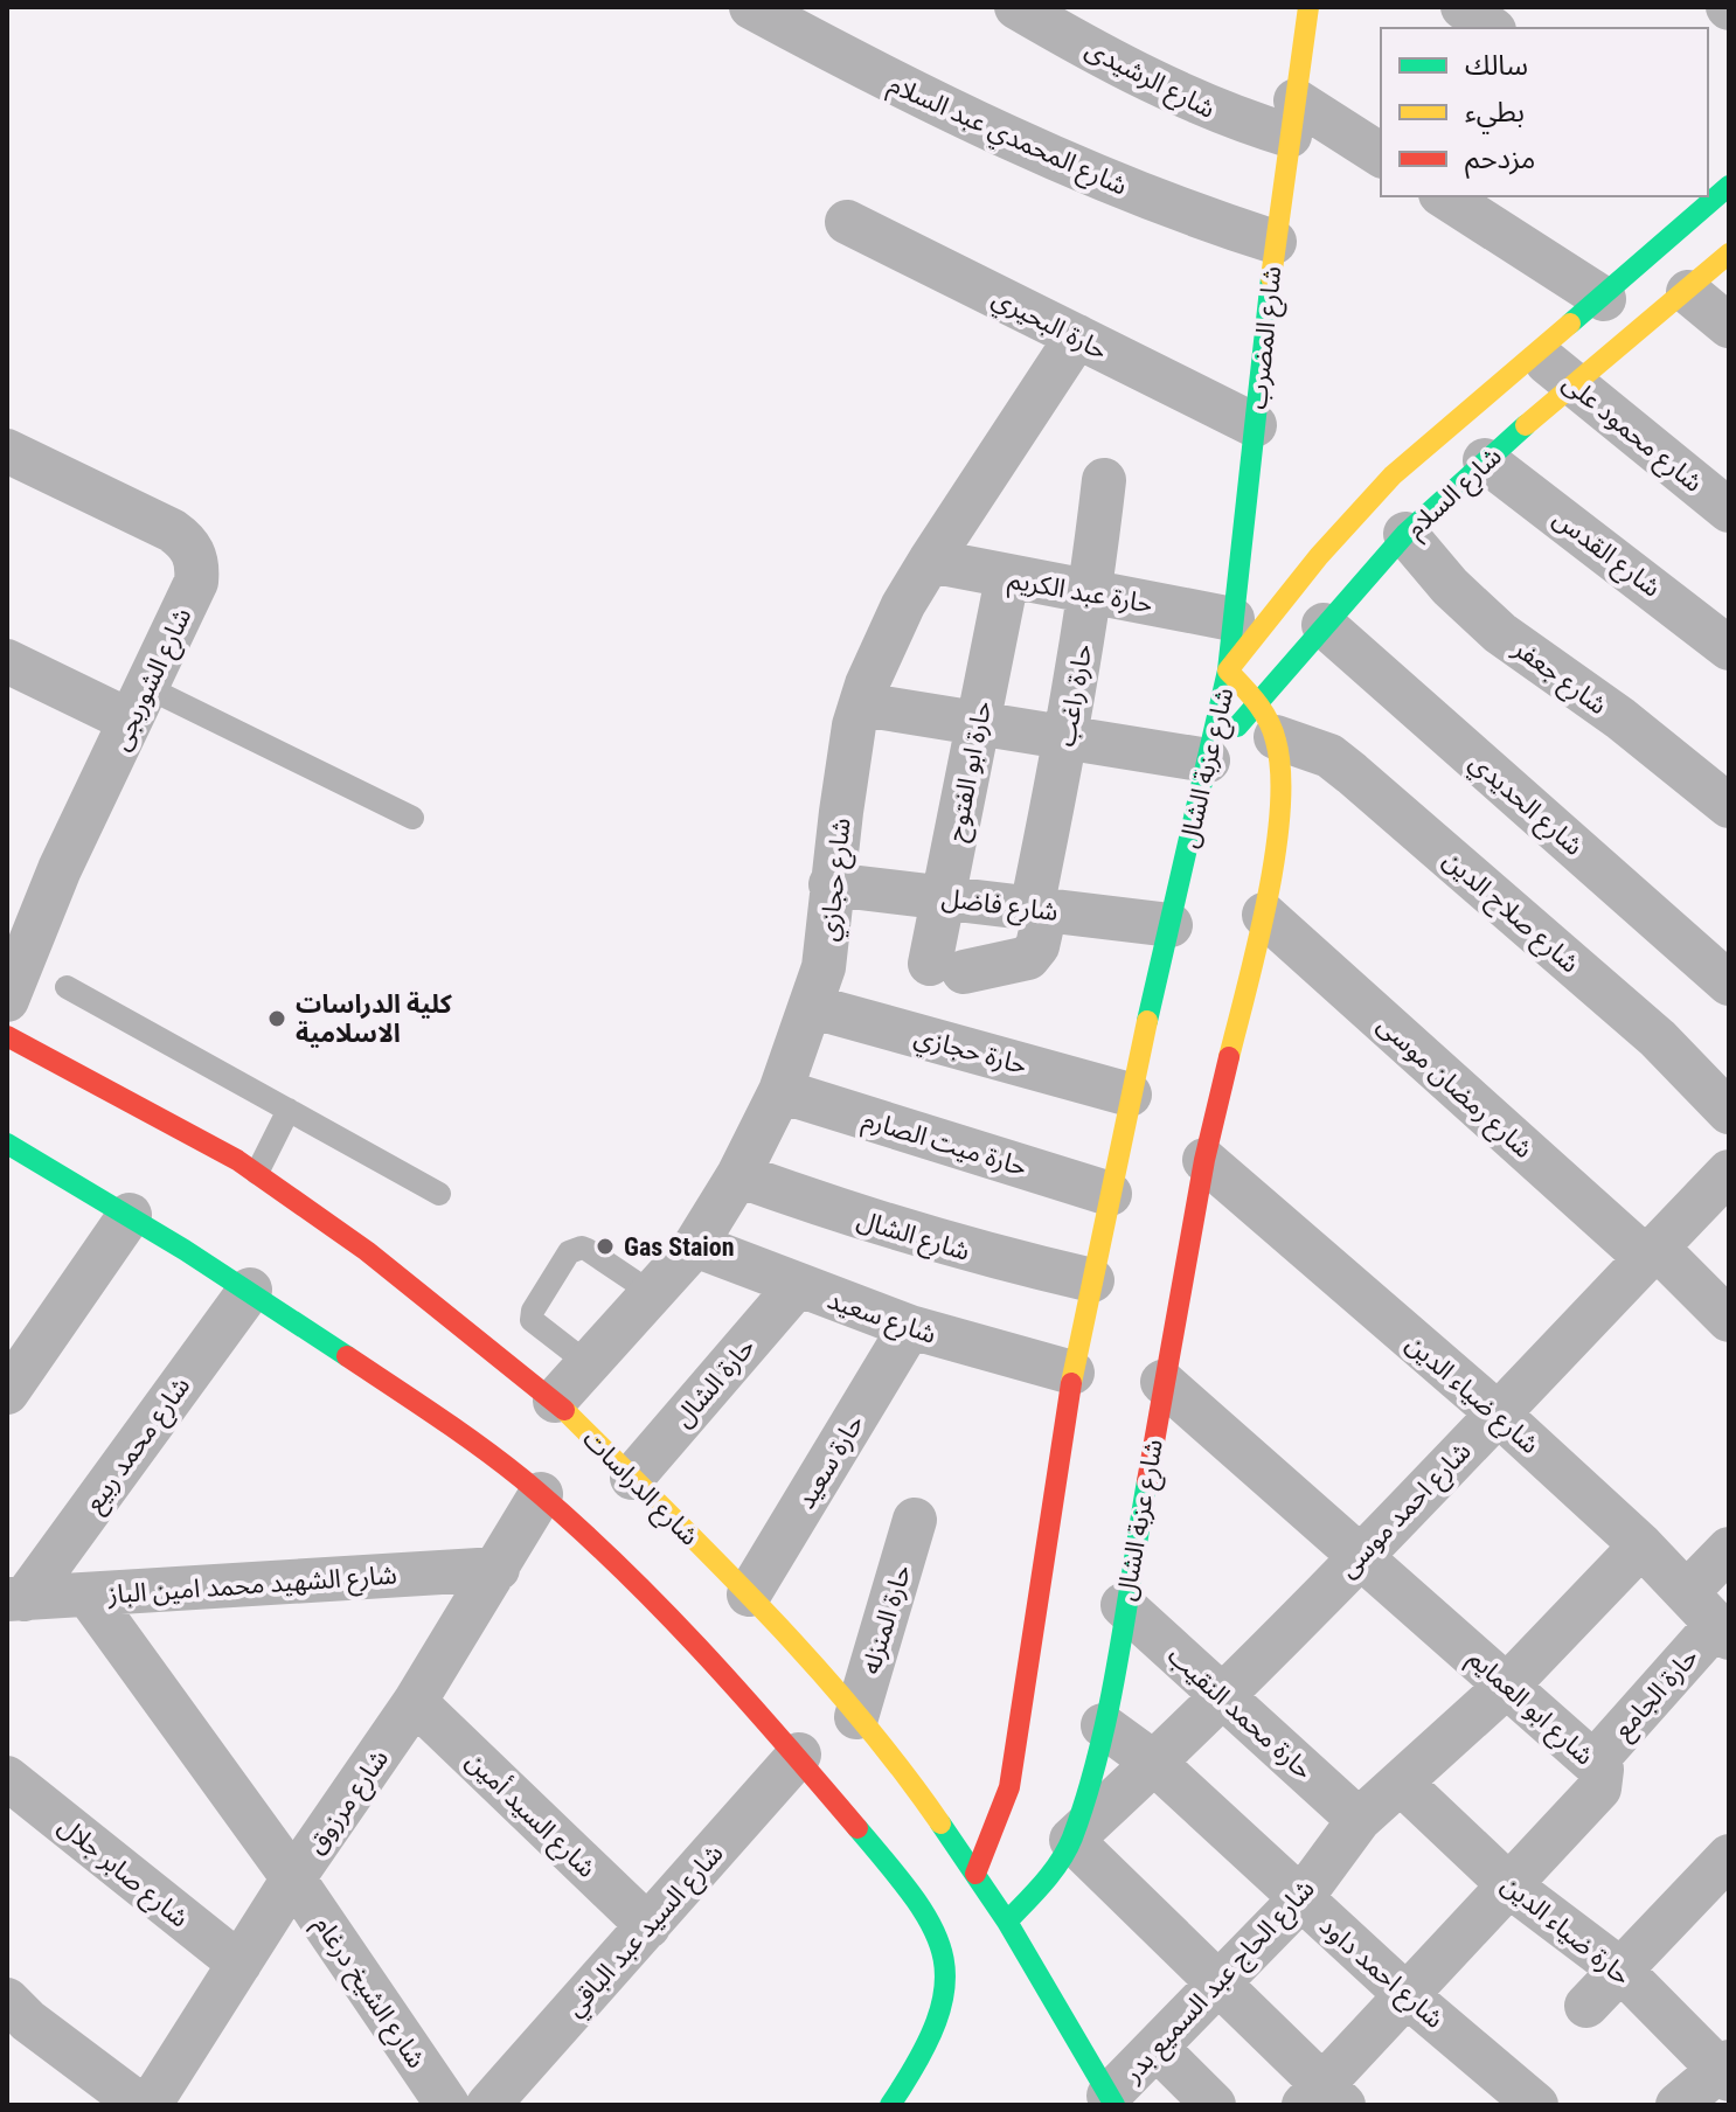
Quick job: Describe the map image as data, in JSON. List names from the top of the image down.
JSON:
{
  "streets": {
    "street": [
      "شارع الرشيدى",
      "شارع المحمدي عبد السلام",
      "حارة البحيري",
      "شارع المضرب",
      "شارع محمود على",
      "شارع السلام",
      "شارع القدس",
      "حارة عبد الكريم",
      "شارع جعفر",
      "شارع الشوربجى",
      "حارة راغب",
      "شارع عزبة الشال",
      "حارة ابو الفتوح",
      "شارع الحديدي",
      "شارع حجازي",
      "شارع فاضل",
      "شارع صلاح الدين",
      "حارة حجازي",
      "شارع رمضان موسى",
      "حارة ميت الصارم",
      "شارع الشال",
      "شارع سعيد",
      "حارة الشال",
      "شارع ضياء الدين",
      "شارع محمد ربيع",
      "حارة سعيد",
      "شارع الدراسات",
      "شارع احمد موسى",
      "شارع الشهيد محمد امين الباز",
      "حارة المنزله",
      "حارة الجامع",
      "شارع ابو العمايم",
      "حارة محمد النقيب",
      "شارع مرزوق",
      "شارع السيد أمين",
      "شارع صابر جلال",
      "شارع السيد عبد الباقي",
      "حارة ضياء الدين",
      "شارع احمد داود",
      "شارع الحاج عبد السميع بدر",
      "شارع الشيخ درغام"
    ]
  },
  "crossings": [
    ["شارع الرشيدى", "شارع المضرب"],
    ["شارع المحمدي عبد السلام", "شارع المضرب"],
    ["حارة البحيري", "شارع المضرب"],
    ["حارة البحيري", "شارع حجازي"],
    ["شارع المضرب", "شارع السلام"],
    ["شارع المضرب", "حارة عبد الكريم"],
    ["شارع المضرب", "شارع عزبة الشال"],
    ["شارع محمود على", "شارع السلام"],
    ["شارع السلام", "شارع القدس"],
    ["شارع السلام", "شارع جعفر"],
    ["شارع السلام", "شارع عزبة الشال"],
    ["شارع السلام", "شارع الحديدي"],
    ["شارع السلام", "شارع صلاح الدين"],
    ["حارة عبد الكريم", "حارة راغب"],
    ["حارة عبد الكريم", "حارة ابو الفتوح"],
    ["حارة عبد الكريم", "شارع حجازي"],
    ["حارة راغب", "حارة ابو الفتوح"],
    ["حارة راغب", "شارع فاضل"],
    ["شارع عزبة الشال", "شارع فاضل"],
    ["شارع عزبة الشال", "شارع صلاح الدين"],
    ["شارع عزبة الشال", "حارة حجازي"],
    ["شارع عزبة الشال", "شارع رمضان موسى"],
    ["شارع عزبة الشال", "حارة ميت الصارم"],
    ["شارع عزبة الشال", "شارع الشال"],
    ["شارع عزبة الشال", "شارع سعيد"],
    ["شارع عزبة الشال", "شارع ضياء الدين"],
    ["شارع عزبة الشال", "شارع الدراسات"],
    ["شارع عزبة الشال", "شارع احمد موسى"],
    ["شارع عزبة الشال", "شارع ابو العمايم"],
    ["شارع عزبة الشال", "حارة محمد النقيب"],
    ["شارع عزبة الشال", "شارع احمد داود"],
    ["حارة ابو الفتوح", "شارع فاضل"],
    ["شارع حجازي", "شارع فاضل"],
    ["شارع حجازي", "حارة حجازي"],
    ["شارع حجازي", "حارة ميت الصارم"],
    ["شارع حجازي", "شارع الشال"],
    ["شارع حجازي", "شارع سعيد"],
    ["شارع حجازي", "شارع الدراسات"],
    ["شارع رمضان موسى", "شارع احمد موسى"],
    ["شارع سعيد", "حارة الشال"],
    ["شارع سعيد", "حارة سعيد"],
    ["حارة الشال", "شارع الدراسات"],
    ["شارع ضياء الدين", "شارع احمد موسى"],
    ["شارع ضياء الدين", "حارة الجامع"],
    ["شارع ضياء الدين", "شارع الحاج عبد السميع بدر"],
    ["شارع محمد ربيع", "شارع الشهيد محمد امين الباز"],
    ["حارة سعيد", "شارع الدراسات"],
    ["شارع الدراسات", "حارة المنزله"],
    ["شارع الدراسات", "شارع الحاج عبد السميع بدر"],
    ["شارع احمد موسى", "شارع ابو العمايم"],
    ["شارع احمد موسى", "حارة محمد النقيب"],
    ["شارع احمد موسى", "شارع احمد داود"],
    ["شارع الشهيد محمد امين الباز", "شارع مرزوق"],
    ["شارع الشهيد محمد امين الباز", "شارع الشيخ درغام"],
    ["حارة الجامع", "شارع ابو العمايم"],
    ["شارع ابو العمايم", "حارة ضياء الدين"],
    ["شارع ابو العمايم", "شارع احمد داود"],
    ["شارع ابو العمايم", "شارع الحاج عبد السميع بدر"],
    ["حارة محمد النقيب", "شارع الحاج عبد السميع بدر"],
    ["شارع مرزوق", "شارع السيد أمين"],
    ["شارع مرزوق", "شارع صابر جلال"],
    ["شارع مرزوق", "شارع الشيخ درغام"],
    ["شارع السيد أمين", "شارع السيد عبد الباقي"],
    ["حارة ضياء الدين", "شارع الحاج عبد السميع بدر"],
    ["شارع احمد داود", "شارع الحاج عبد السميع بدر"]
  ],
  "places": ["كلية الدراسات الاسلامية", "Gas Staion"],
  "legend": ["سالك", "بطيء", "مزدحم"]
}
